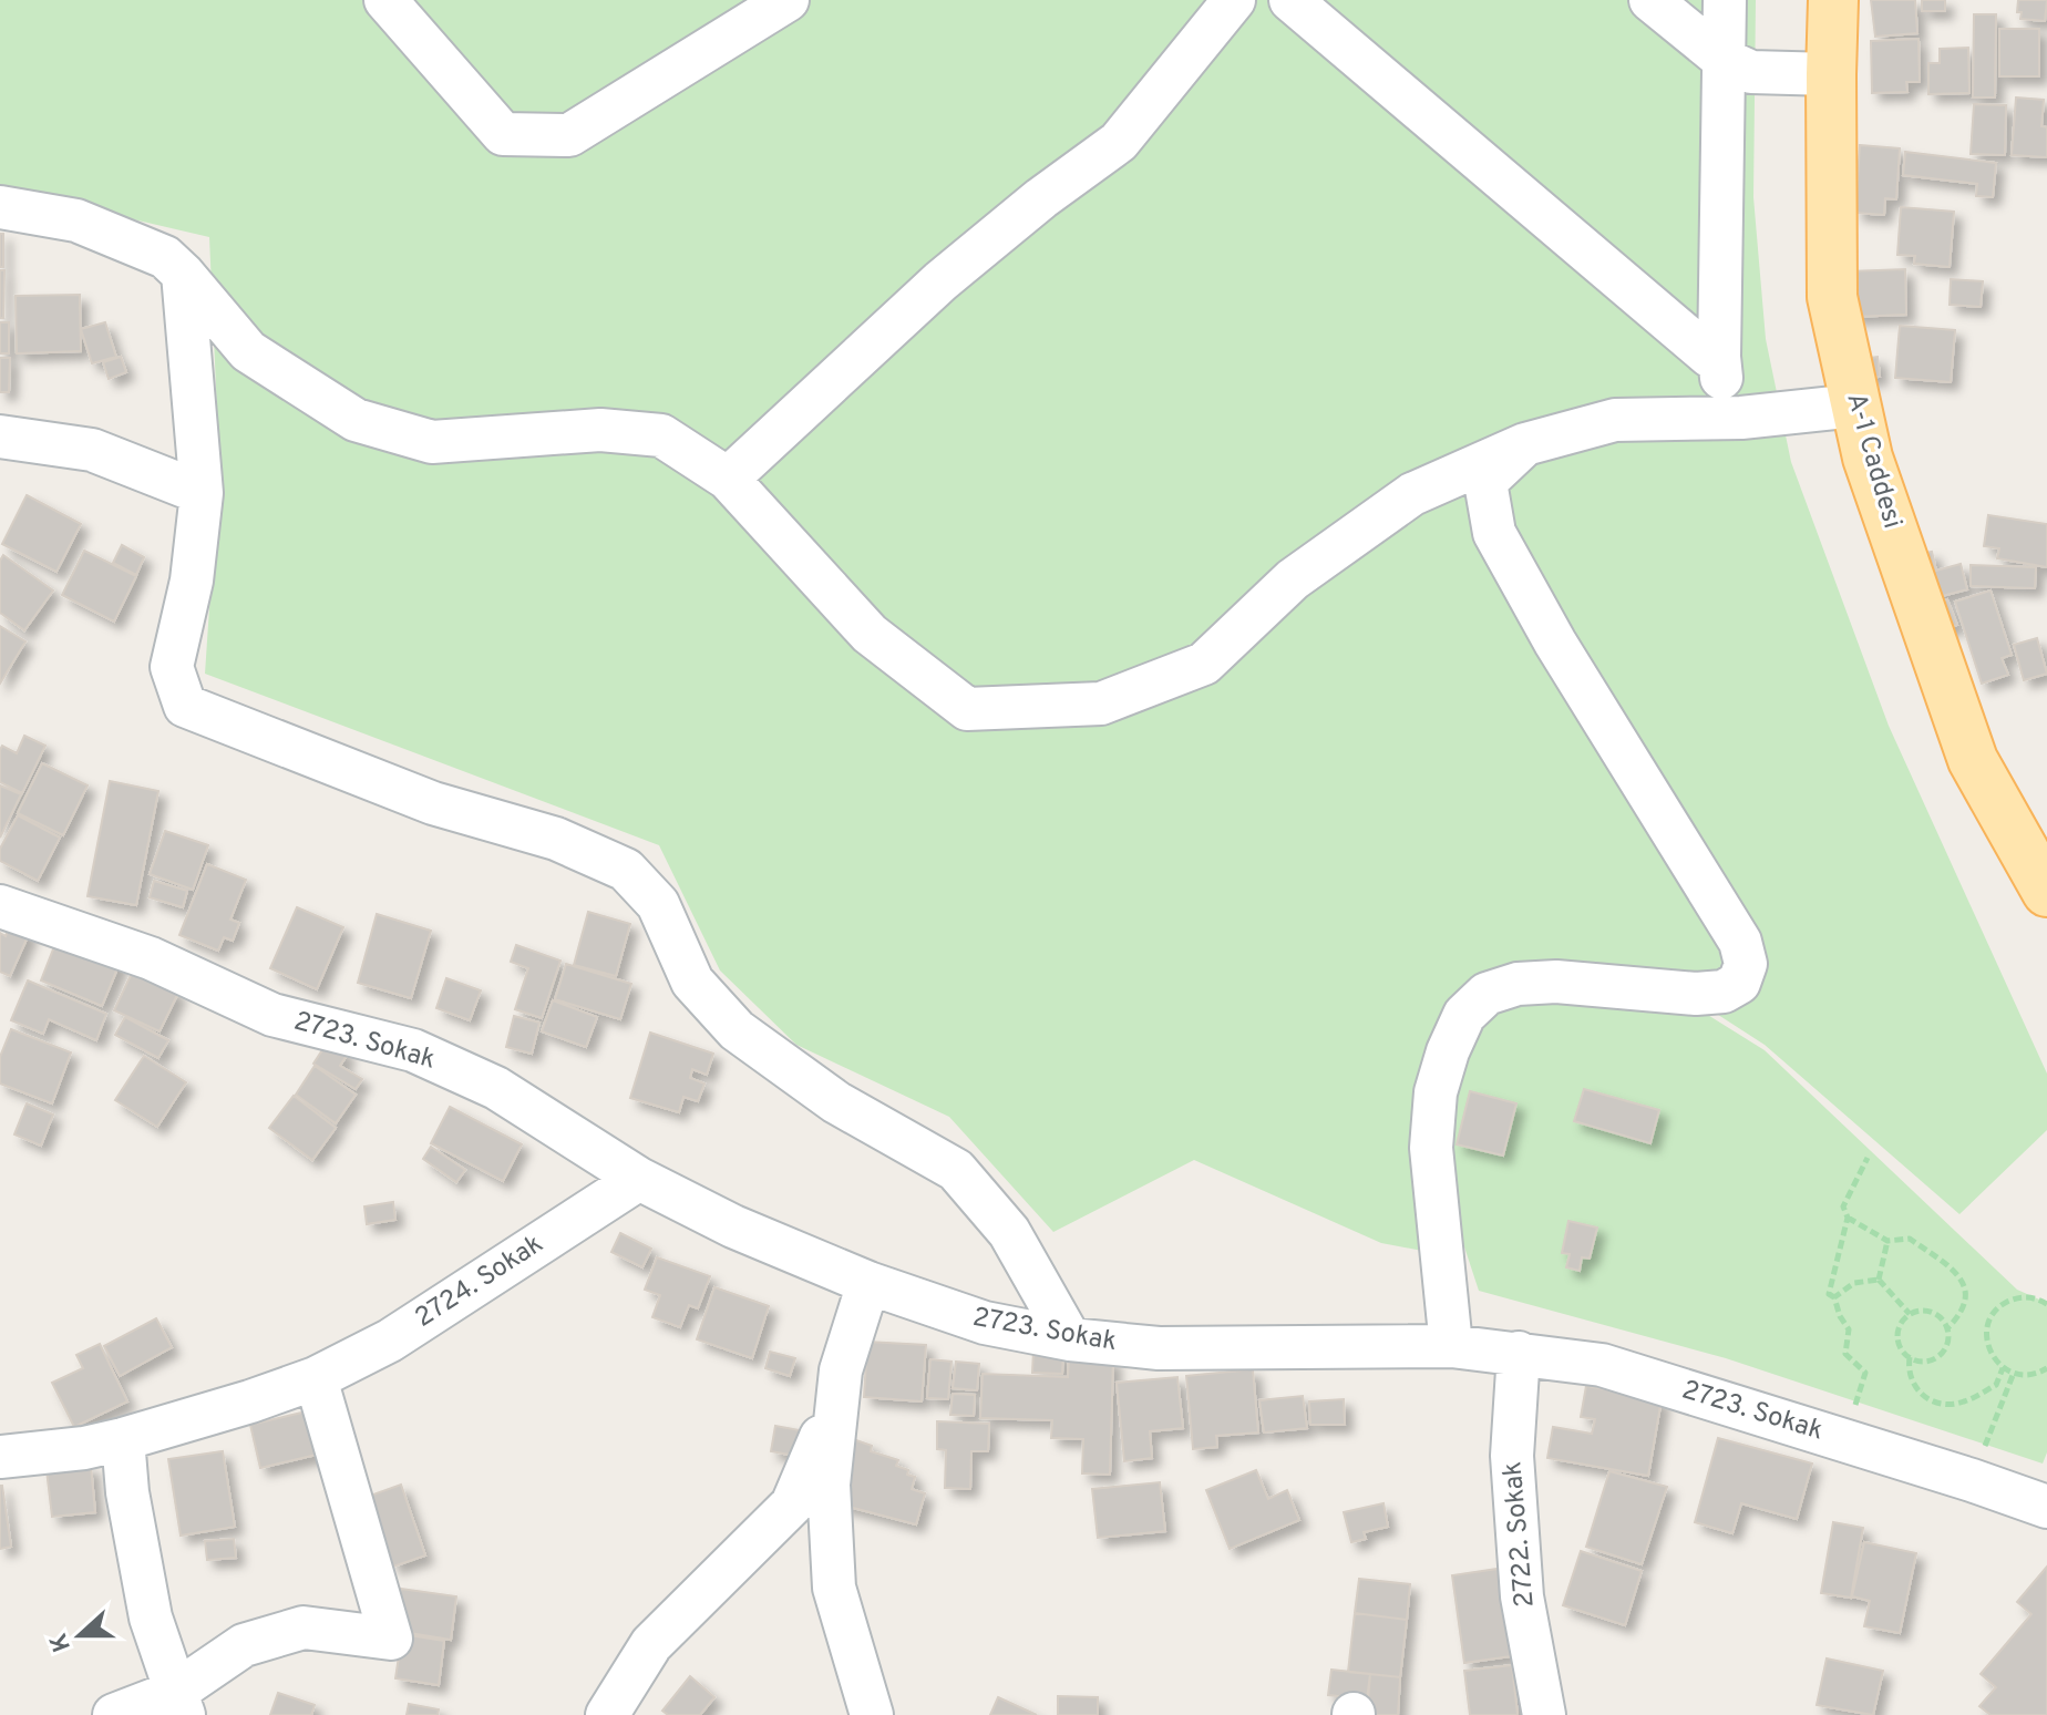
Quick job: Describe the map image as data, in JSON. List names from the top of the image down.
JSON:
{
  "streets": {
    "main road": ["A-1 Caddesi"],
    "street": ["2723. Sokak", "2724. Sokak", "2722. Sokak"]
  },
  "crossings": [
    ["2723. Sokak", "2724. Sokak"],
    ["2723. Sokak", "2722. Sokak"]
  ],
  "north": "left"
}
